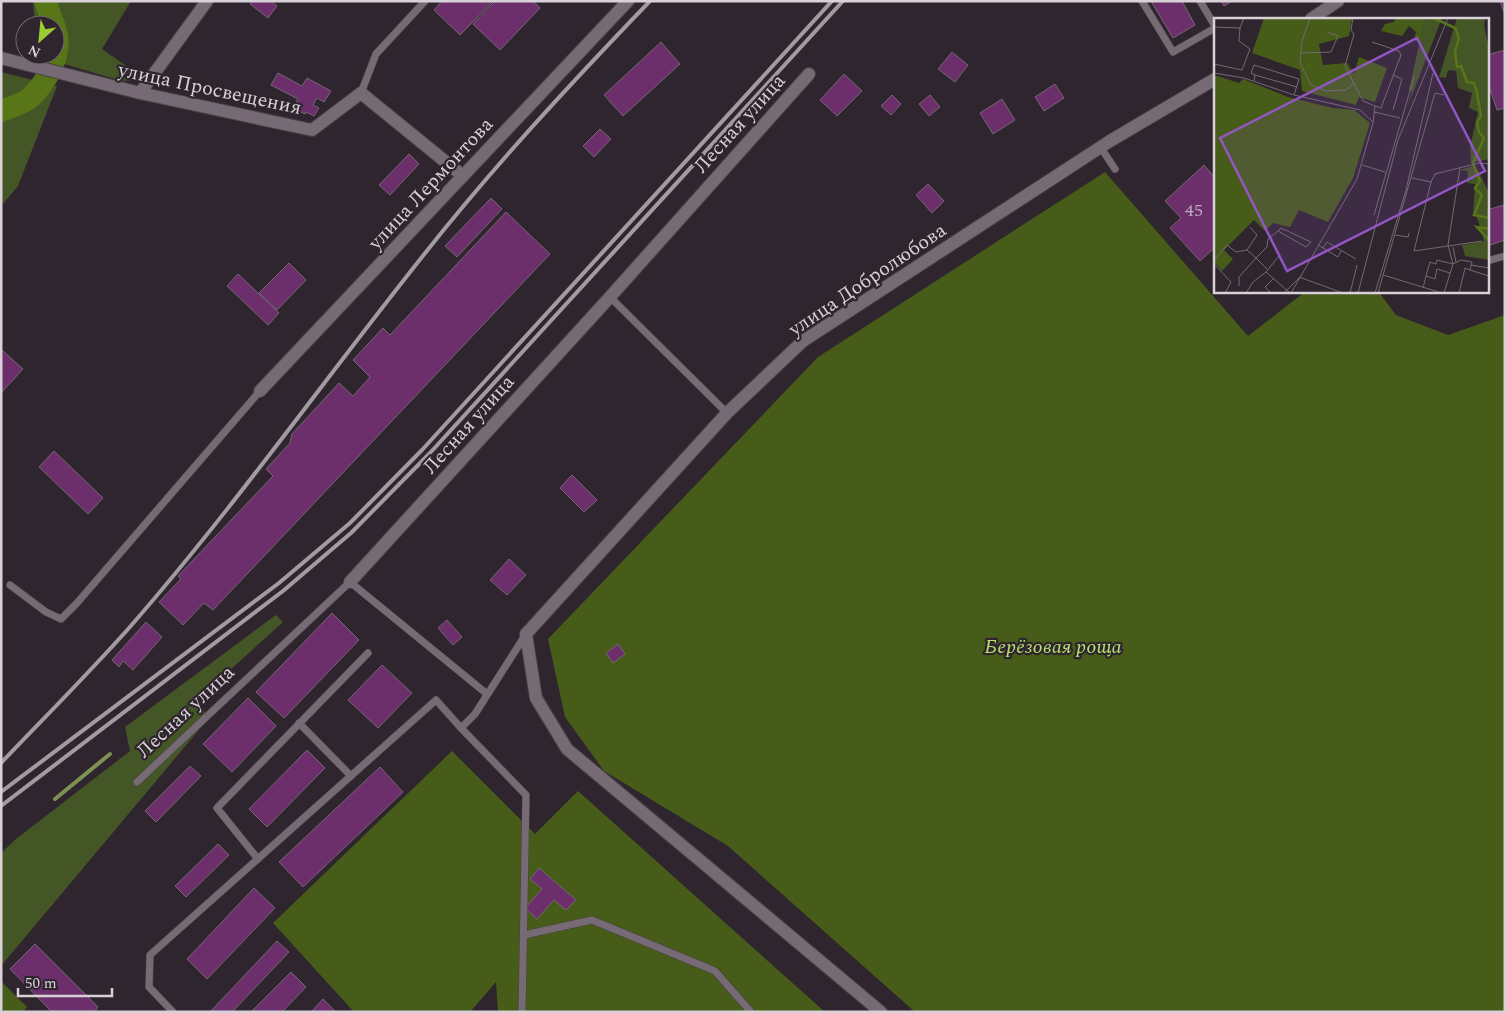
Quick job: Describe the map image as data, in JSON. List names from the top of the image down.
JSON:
{
  "streets": {
    "street": [
      "улица Просвещения",
      "Лесная улица",
      "улица Лермонтова",
      "улица Добролюбова"
    ]
  },
  "parks": ["Берёзовая роща"],
  "house_numbers": ["45"],
  "scale_bar": "50 m",
  "north": "bottom left"
}
